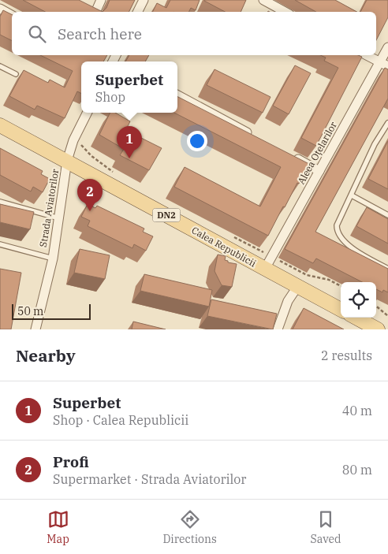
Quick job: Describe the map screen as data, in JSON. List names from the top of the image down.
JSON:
{
  "streets": {
    "main road": ["DN2", "Calea Republicii"],
    "street": ["Aleea Oțelarilor", "Strada Aviatorilor"]
  },
  "crossings": [
    ["Aleea Oțelarilor", "Calea Republicii"],
    ["Strada Aviatorilor", "Calea Republicii"]
  ],
  "scale_bar": "50 m",
  "page": {
    "search": "Search here",
    "popup": ["Superbet", "Shop"],
    "pins": ["1", "2"],
    "scale": "50 m",
    "heading": ["Nearby", "2 results"],
    "list": [
      {
        "mark": "1",
        "name": "Superbet",
        "note": "Shop · Calea Republicii",
        "value": "40 m"
      },
      {
        "mark": "2",
        "name": "Profi",
        "note": "Supermarket · Strada Aviatorilor",
        "value": "80 m"
      }
    ],
    "nav": ["Map", "Directions", "Saved"]
  }
}
